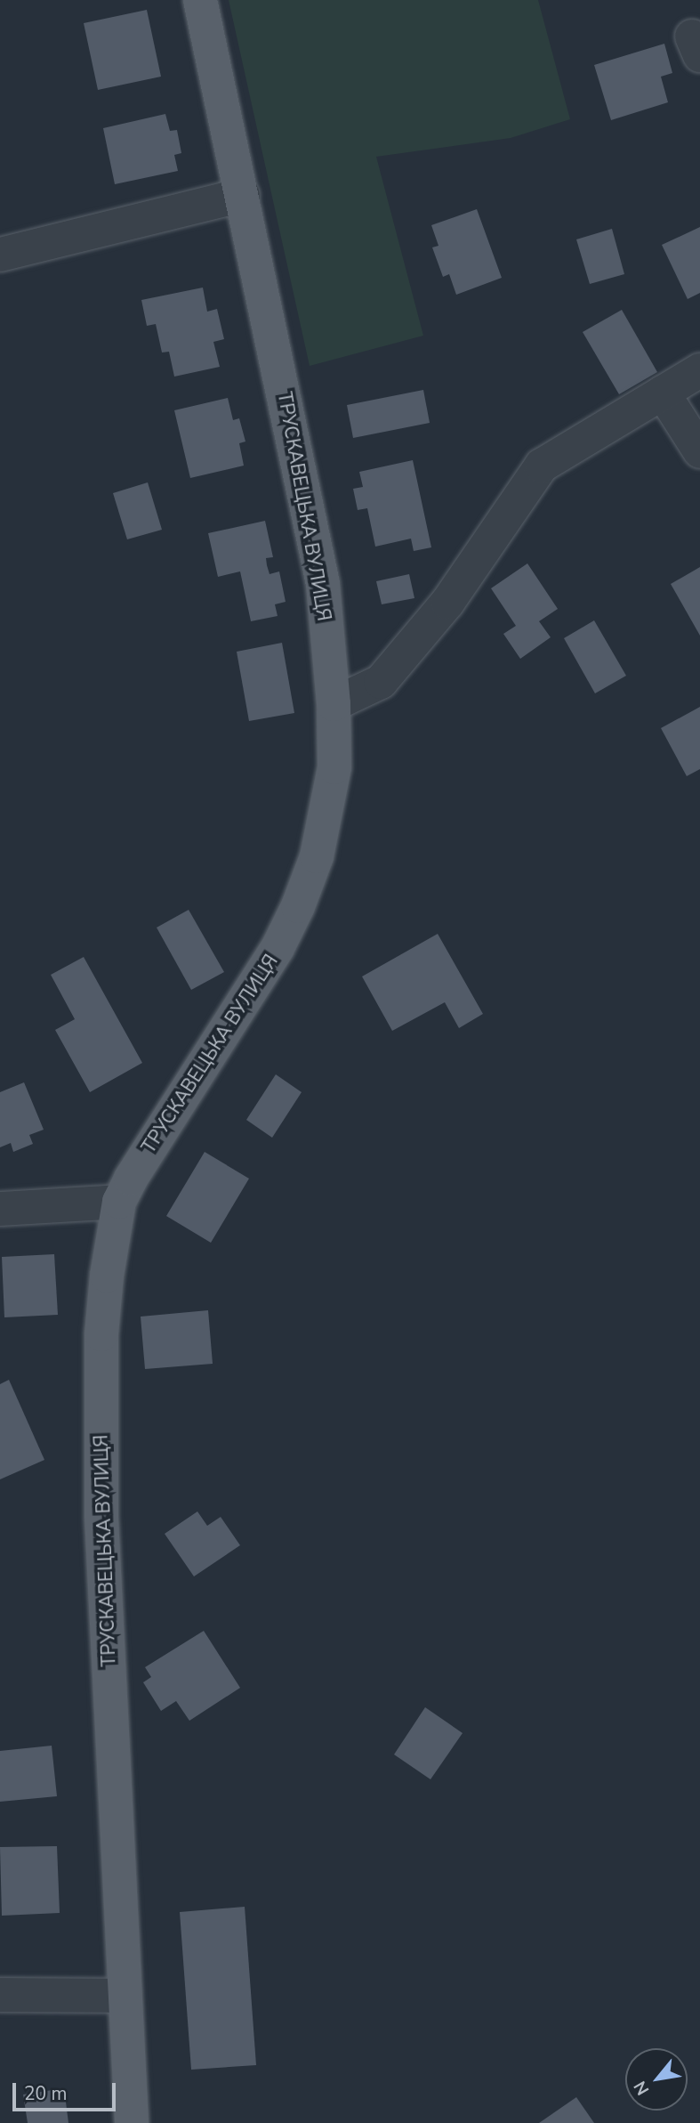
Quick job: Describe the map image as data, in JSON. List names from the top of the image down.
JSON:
{
  "streets": {
    "main road": ["ТРУСКАВЕЦЬКА ВУЛИЦЯ"]
  },
  "scale_bar": "20 m",
  "north": "bottom left"
}
